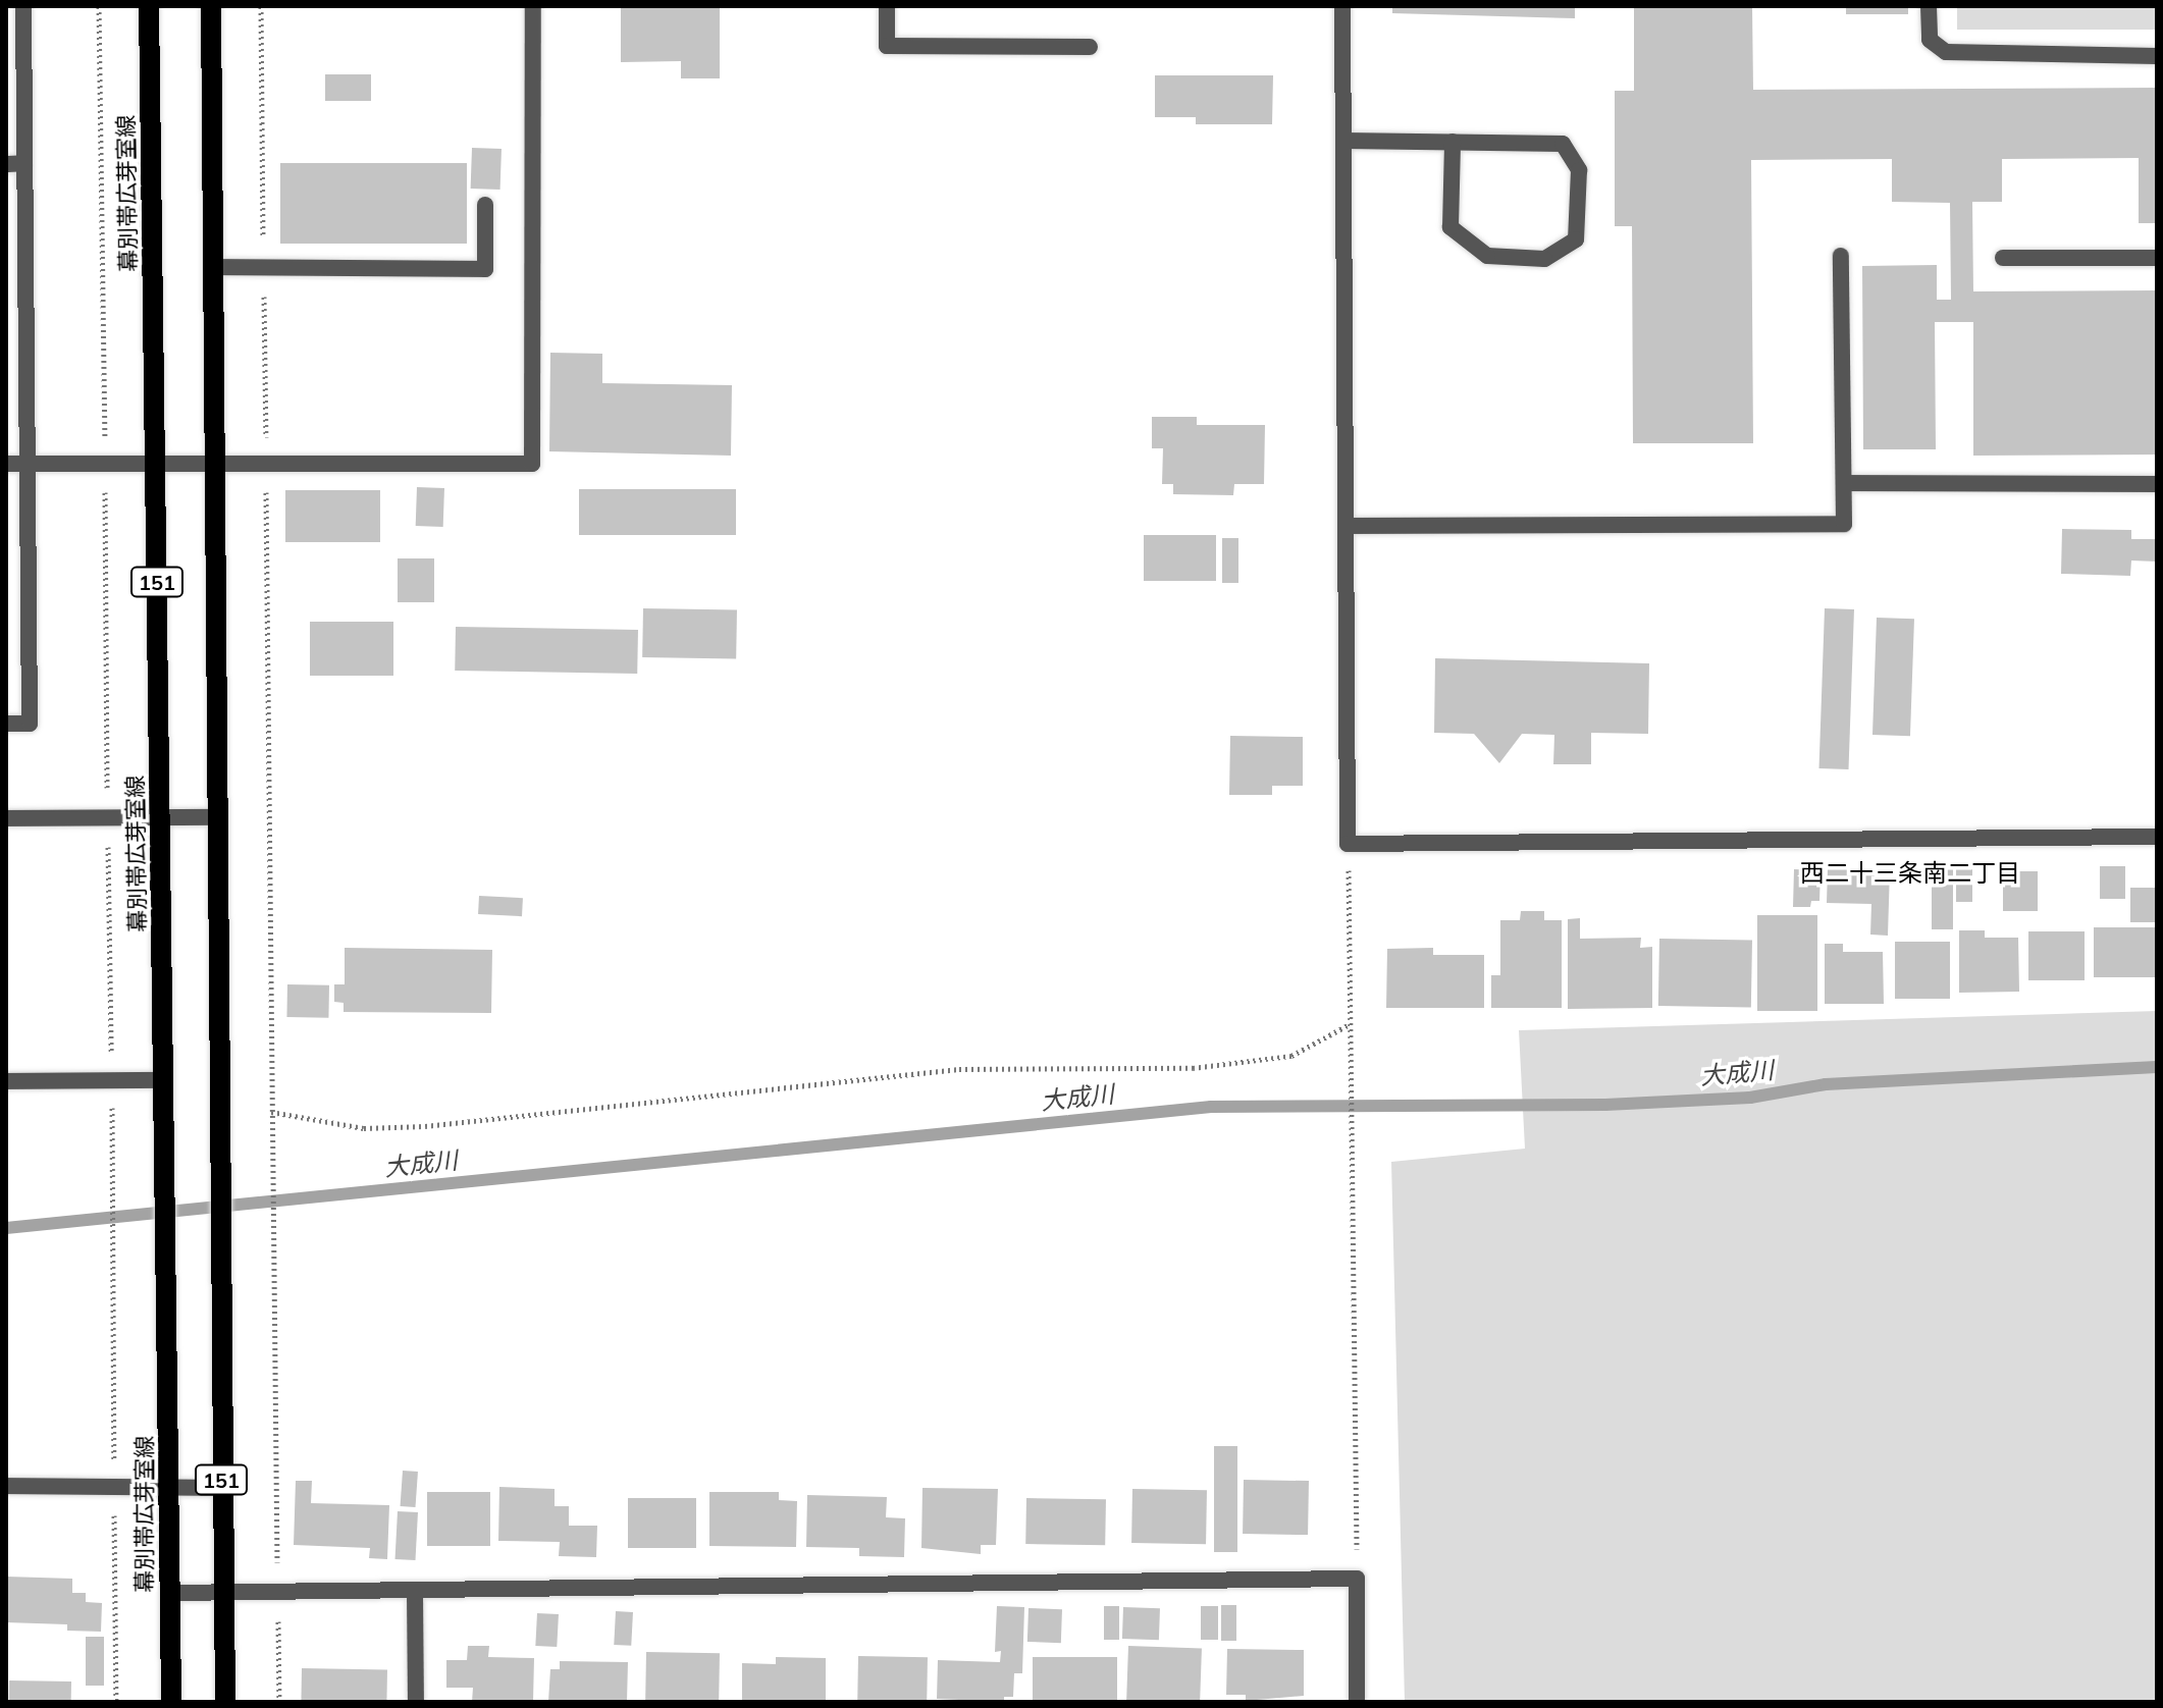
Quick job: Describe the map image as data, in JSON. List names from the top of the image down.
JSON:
{
  "streets": {
    "main road": ["幕別帯広芽室線", "151"]
  },
  "districts": ["西二十三条南二丁目"],
  "water": ["大成川"]
}
